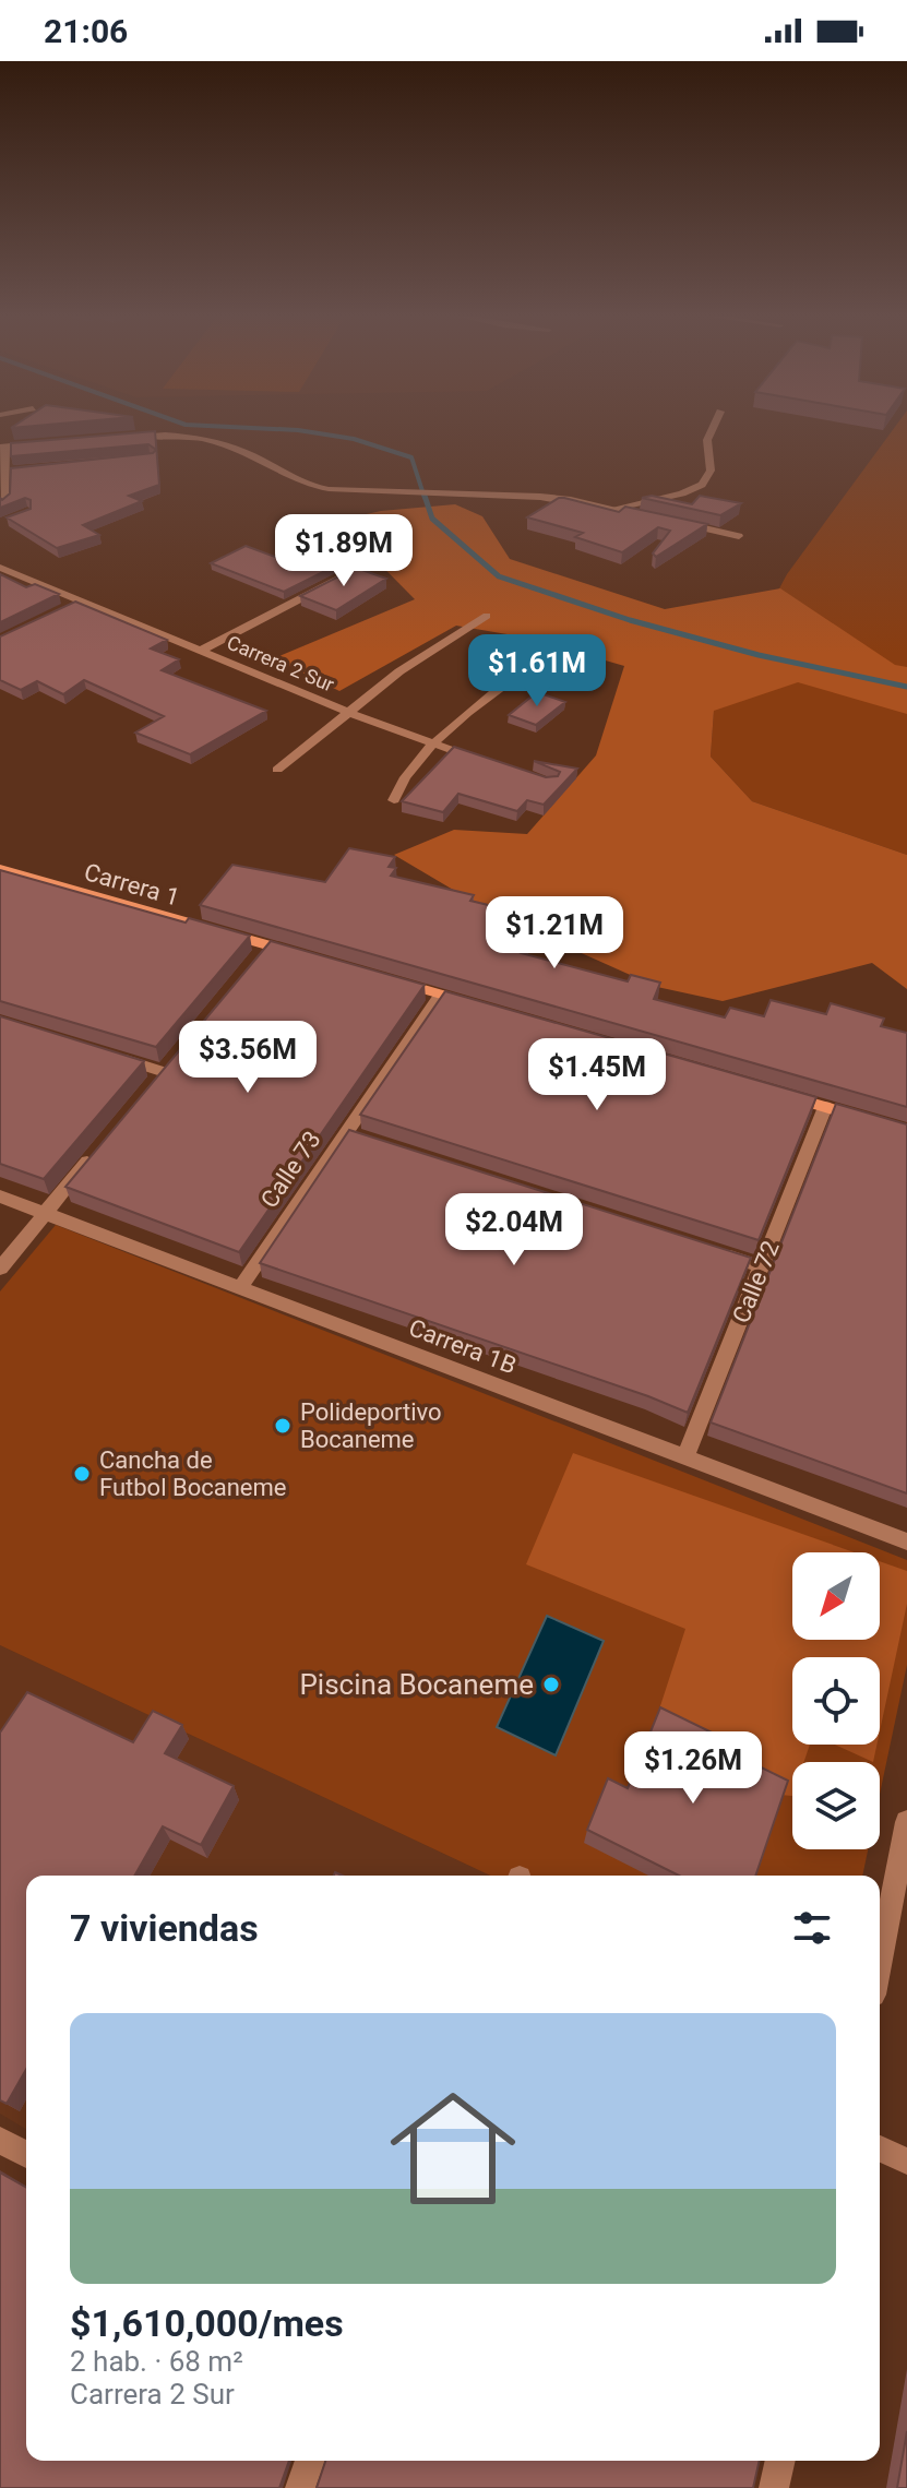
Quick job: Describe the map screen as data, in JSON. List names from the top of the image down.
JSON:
{
  "streets": {
    "street": [
      "Carrera 2 Sur",
      "Carrera 1",
      "Calle 73",
      "Calle 72",
      "Carrera 1B"
    ]
  },
  "crossings": [
    ["Calle 73", "Carrera 1B"],
    ["Calle 72", "Carrera 1B"]
  ],
  "places": ["Polideportivo Bocaneme", "Cancha de Futbol Bocaneme", "Piscina Bocaneme"],
  "north": "bottom left",
  "page": {
    "status": "21:06",
    "price": [
      "$1.89M",
      "$1.61M",
      "$1.21M",
      "$3.56M",
      "$1.45M",
      "$2.04M",
      "$1.26M"
    ],
    "heading": "7 viviendas",
    "list": [
      {
        "name": "$1,610,000/mes",
        "note": "2 hab. · 68 m² · Carrera 2 Sur"
      }
    ]
  }
}
